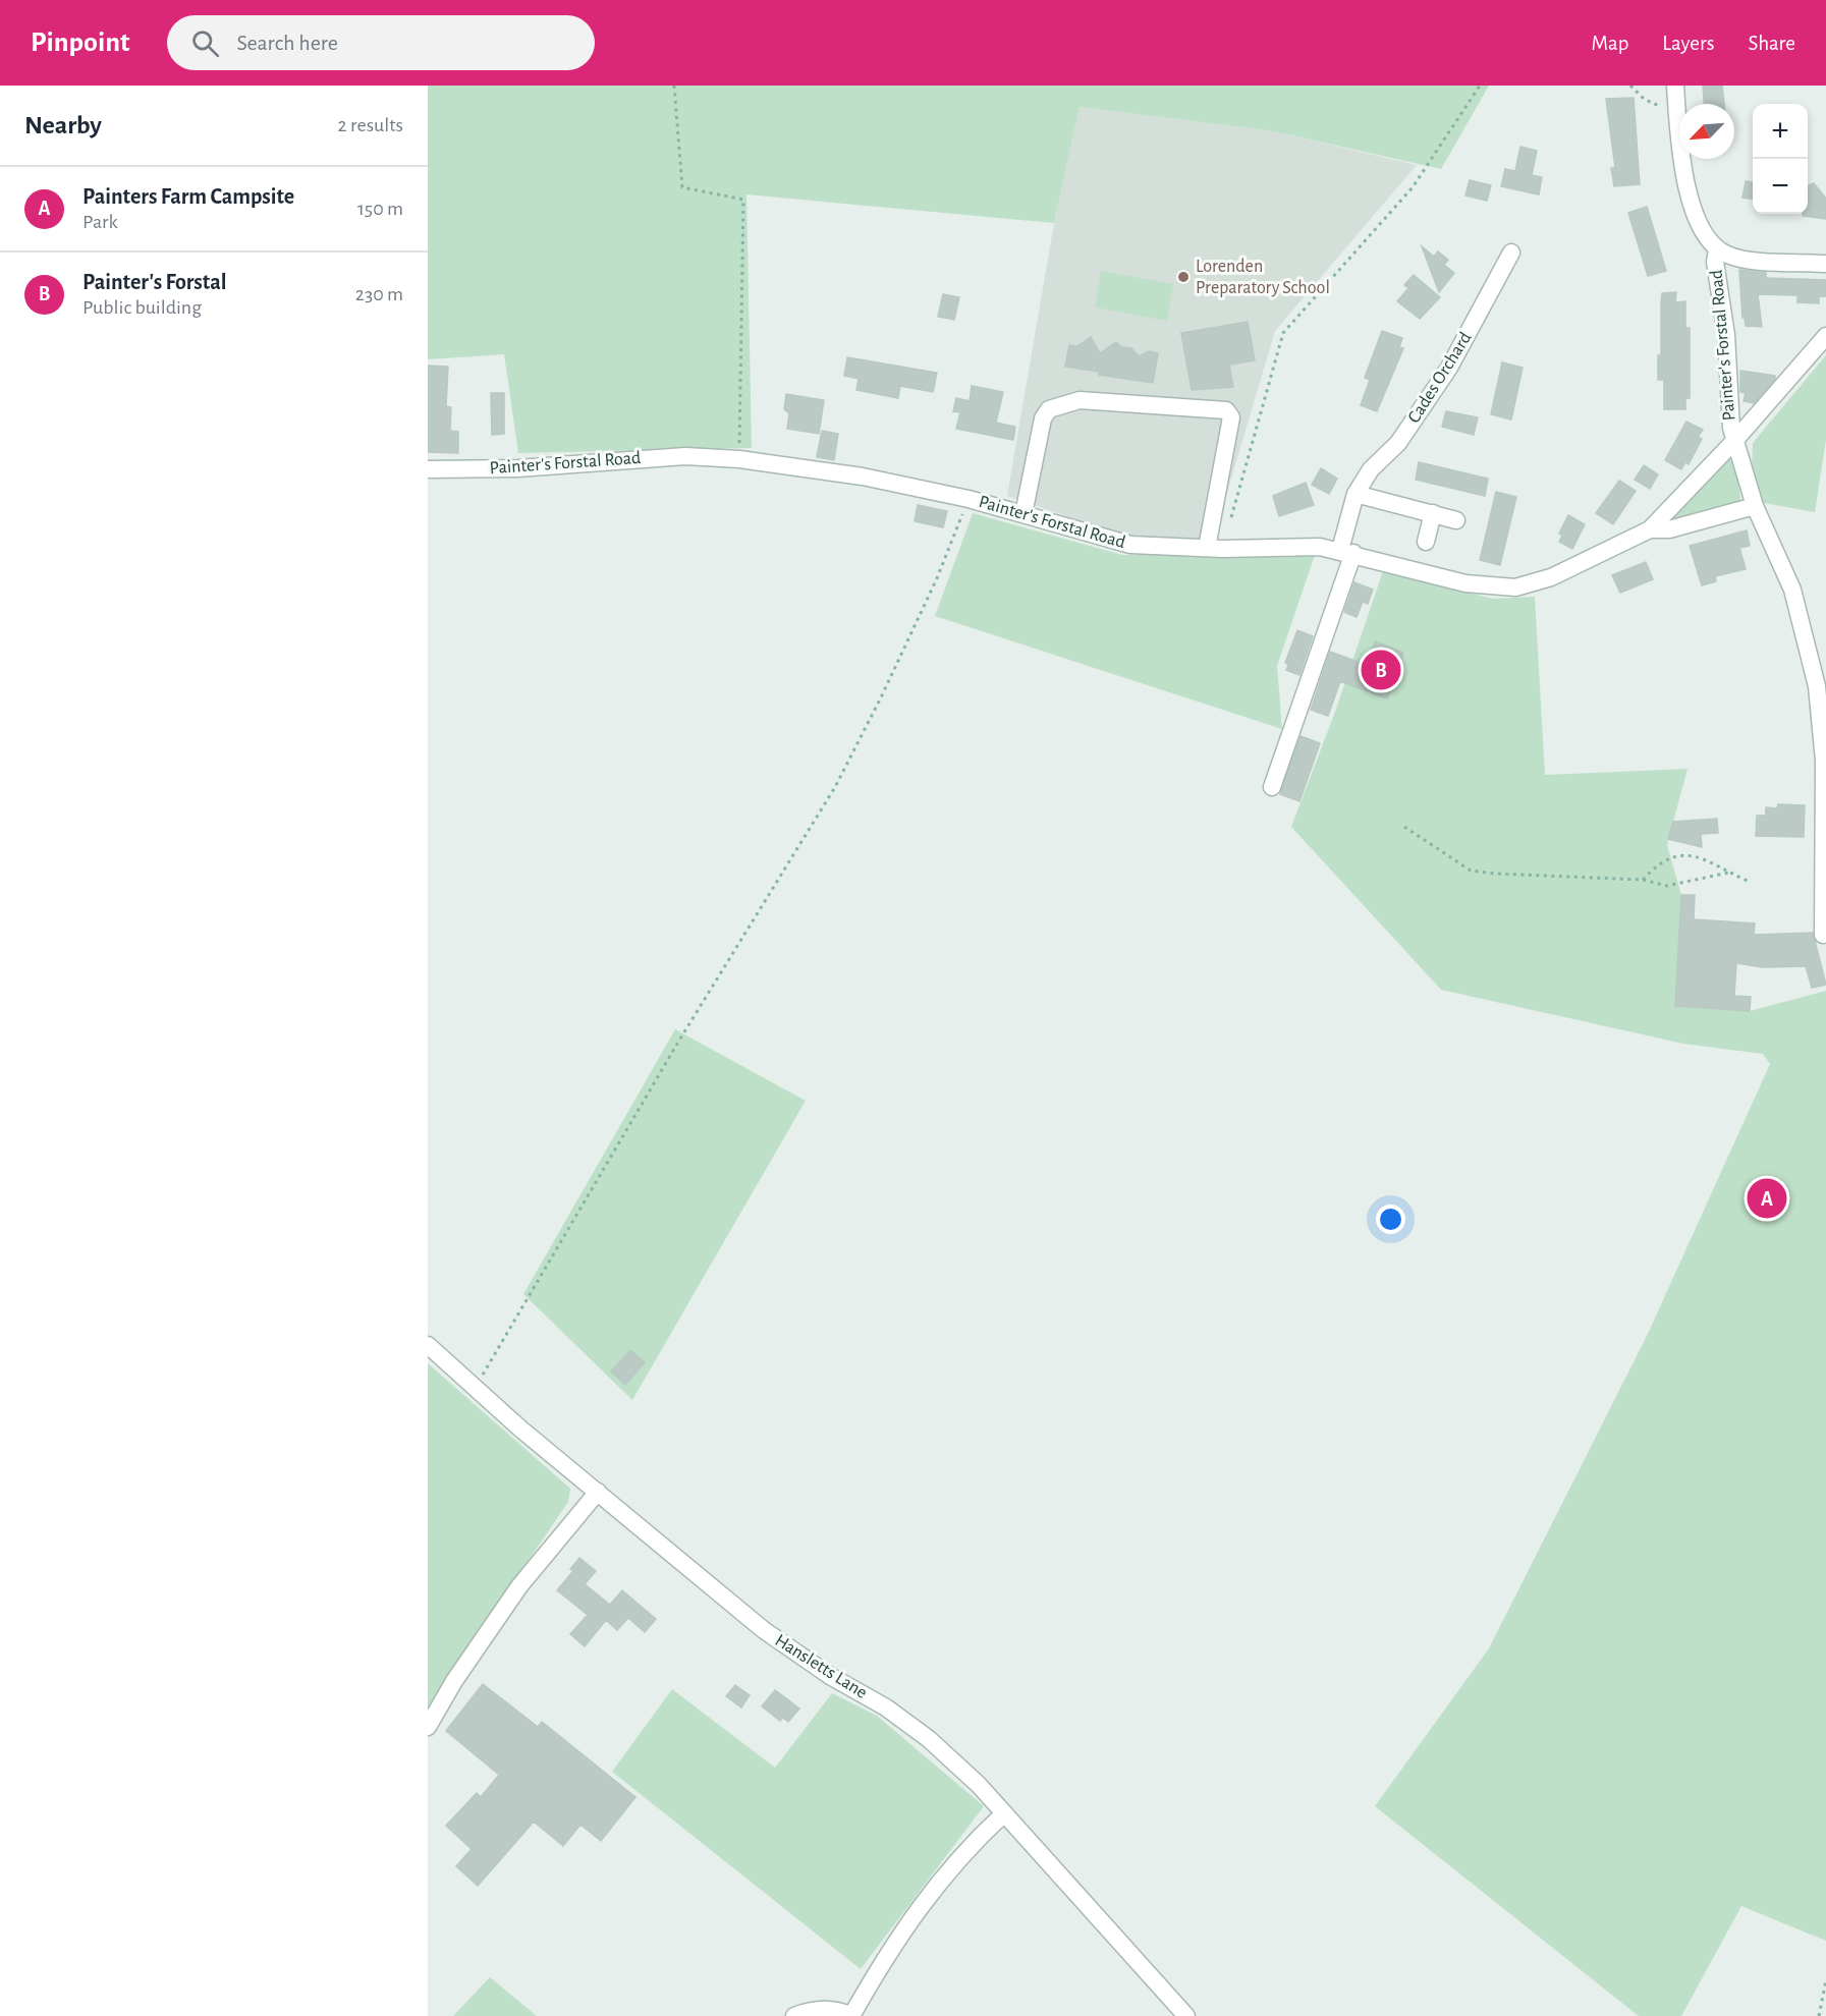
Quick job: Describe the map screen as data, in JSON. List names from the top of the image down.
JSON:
{
  "streets": {
    "street": ["Painter's Forstal Road", "Cades Orchard", "Hansletts Lane"]
  },
  "crossings": [
    ["Painter's Forstal Road", "Cades Orchard"]
  ],
  "places": ["Lorenden Preparatory School"],
  "north": "bottom left",
  "page": {
    "header": "Pinpoint",
    "search": "Search here",
    "nav": ["Map", "Layers", "Share"],
    "heading": ["Nearby", "2 results"],
    "map_buttons": ["+", "−"],
    "list": [
      {
        "mark": "A",
        "name": "Painters Farm Campsite",
        "note": "Park",
        "value": "150 m"
      },
      {
        "mark": "B",
        "name": "Painter's Forstal",
        "note": "Public building",
        "value": "230 m"
      }
    ],
    "pins": ["B", "A"]
  }
}
